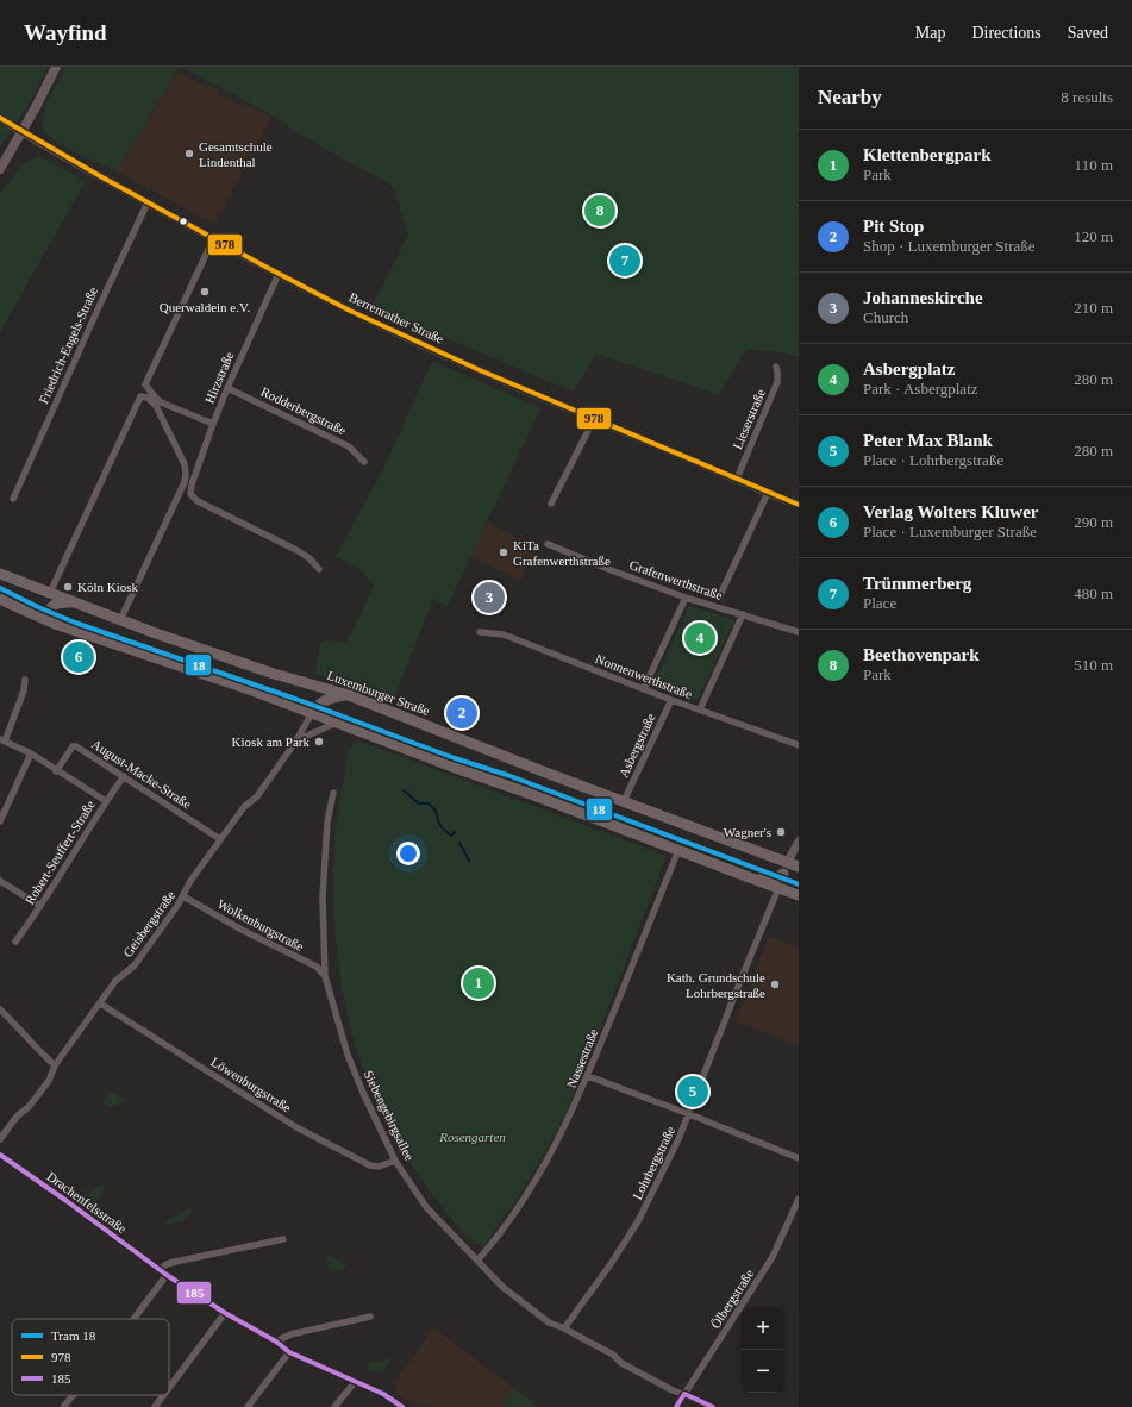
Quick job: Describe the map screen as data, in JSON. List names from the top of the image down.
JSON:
{
  "streets": {
    "main road": ["Luxemburger Straße"],
    "street": [
      "Berrenrather Straße",
      "Friedrich-Engels-Straße",
      "Hirzstraße",
      "Rodderbergstraße",
      "Lieserstraße",
      "Grafenwerthstraße",
      "Nonnenwerthstraße",
      "Asbergstraße",
      "August-Macke-Straße",
      "Robert-Seuffert-Straße",
      "Geisbergstraße",
      "Wolkenburgstraße",
      "Nassestraße",
      "Löwenburgstraße",
      "Siebengebirgsallee",
      "Lohrbergstraße",
      "Drachenfelsstraße",
      "Ölbergstraße"
    ]
  },
  "crossings": [
    ["Berrenrather Straße", "Friedrich-Engels-Straße"],
    ["Berrenrather Straße", "Hirzstraße"],
    ["Berrenrather Straße", "Lieserstraße"],
    ["Hirzstraße", "Rodderbergstraße"],
    ["Nonnenwerthstraße", "Asbergstraße"],
    ["Luxemburger Straße", "Asbergstraße"],
    ["August-Macke-Straße", "Robert-Seuffert-Straße"],
    ["August-Macke-Straße", "Geisbergstraße"],
    ["Geisbergstraße", "Wolkenburgstraße"],
    ["Geisbergstraße", "Löwenburgstraße"],
    ["Wolkenburgstraße", "Siebengebirgsallee"],
    ["Nassestraße", "Siebengebirgsallee"],
    ["Löwenburgstraße", "Siebengebirgsallee"],
    ["Siebengebirgsallee", "Lohrbergstraße"],
    ["Siebengebirgsallee", "Ölbergstraße"]
  ],
  "parks": ["Rosengarten"],
  "places": [
    "Gesamtschule Lindenthal",
    "Querwaldein e.V.",
    "KiTa Grafenwerthstraße",
    "Köln Kiosk",
    "Kiosk am Park",
    "Wagner's",
    "Kath. Grundschule Lohrbergstraße"
  ],
  "lines": ["transit line 978", "tram line 18", "transit line 185"],
  "legend": ["Tram 18", "978", "185"],
  "page": {
    "header": "Wayfind",
    "nav": ["Map", "Directions", "Saved"],
    "heading": ["Nearby", "8 results"],
    "list": [
      {
        "mark": "1",
        "name": "Klettenbergpark",
        "note": "Park",
        "value": "110 m"
      },
      {
        "mark": "2",
        "name": "Pit Stop",
        "note": "Shop · Luxemburger Straße",
        "value": "120 m"
      },
      {
        "mark": "3",
        "name": "Johanneskirche",
        "note": "Church",
        "value": "210 m"
      },
      {
        "mark": "4",
        "name": "Asbergplatz",
        "note": "Park · Asbergplatz",
        "value": "280 m"
      },
      {
        "mark": "5",
        "name": "Peter Max Blank",
        "note": "Place · Lohrbergstraße",
        "value": "280 m"
      },
      {
        "mark": "6",
        "name": "Verlag Wolters Kluwer",
        "note": "Place · Luxemburger Straße",
        "value": "290 m"
      },
      {
        "mark": "7",
        "name": "Trümmerberg",
        "note": "Place",
        "value": "480 m"
      },
      {
        "mark": "8",
        "name": "Beethovenpark",
        "note": "Park",
        "value": "510 m"
      }
    ],
    "pins": [
      "8",
      "7",
      "3",
      "4",
      "6",
      "2",
      "1",
      "5"
    ],
    "map_buttons": ["+", "−"]
  }
}
